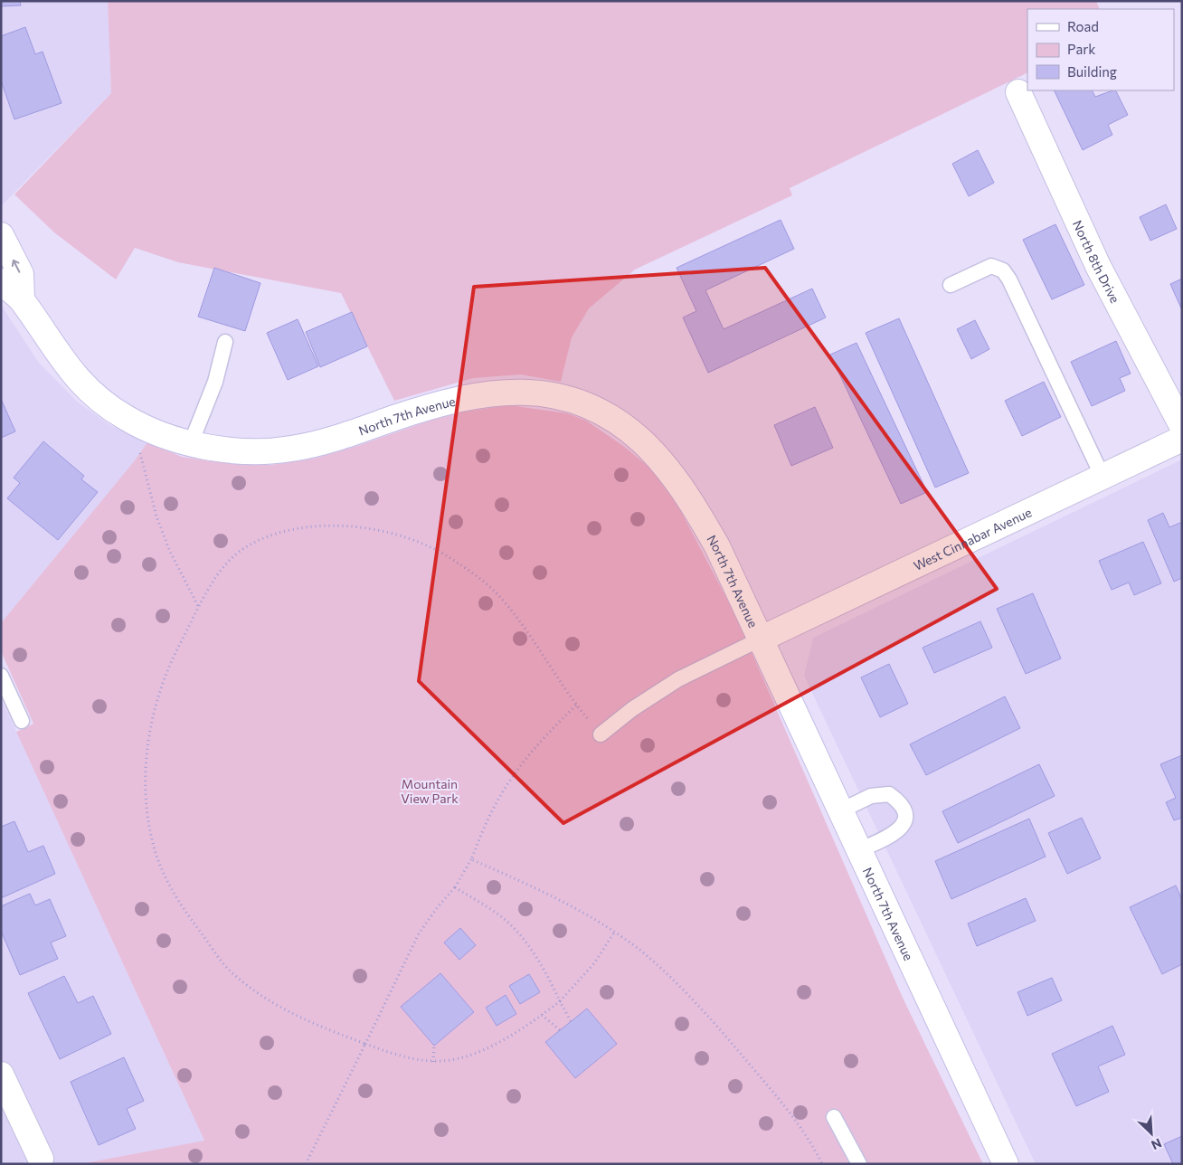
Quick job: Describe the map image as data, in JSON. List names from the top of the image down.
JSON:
{
  "streets": {
    "street": ["North 8th Drive", "North 7th Avenue", "West Cinnabar Avenue"]
  },
  "crossings": [
    ["North 7th Avenue", "West Cinnabar Avenue"]
  ],
  "parks": ["Mountain View Park"],
  "legend": ["Road", "Park", "Building"],
  "north": "bottom right"
}
